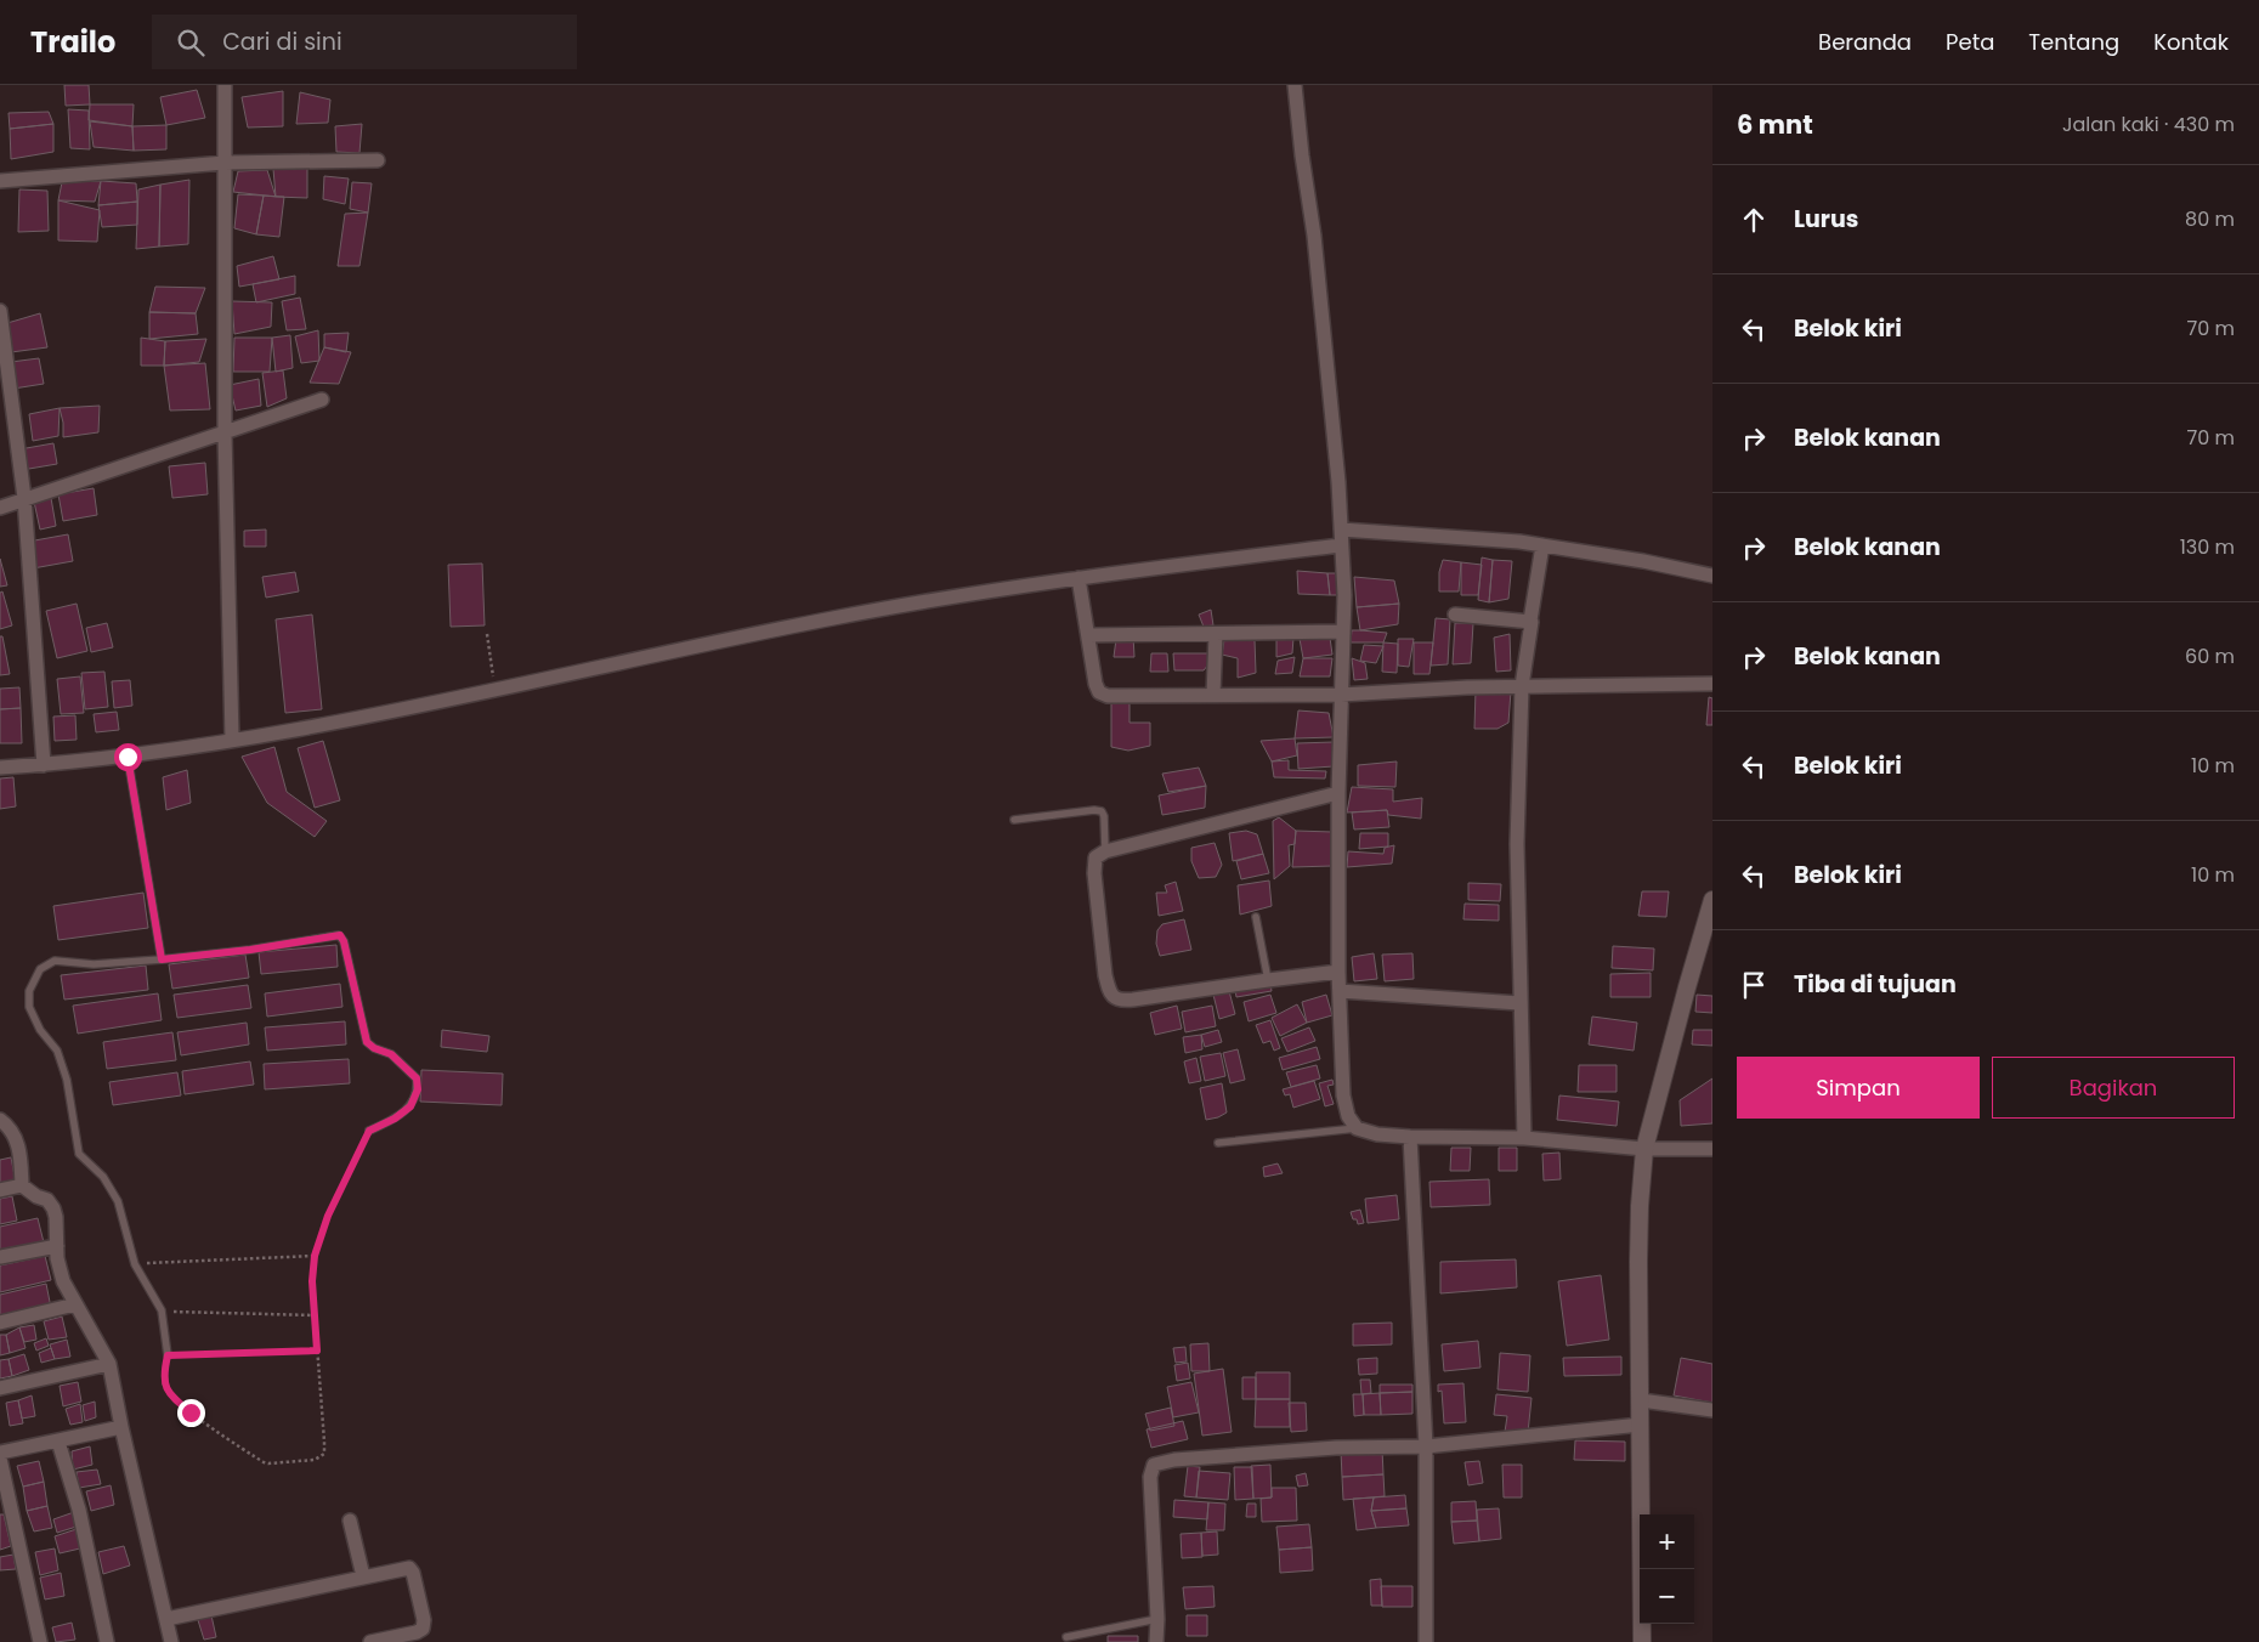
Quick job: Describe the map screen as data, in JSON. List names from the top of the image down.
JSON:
{
  "page": {
    "header": "Trailo",
    "search": "Cari di sini",
    "nav": [
      "Beranda",
      "Peta",
      "Tentang",
      "Kontak"
    ],
    "heading": ["6 mnt", "Jalan kaki · 430 m"],
    "list": [
      ["Lurus", "80 m"],
      ["Belok kiri", "70 m"],
      ["Belok kanan", "70 m"],
      ["Belok kanan", "130 m"],
      ["Belok kanan", "60 m"],
      ["Belok kiri", "10 m"],
      ["Belok kiri", "10 m"],
      "Tiba di tujuan"
    ],
    "buttons": ["Simpan", "Bagikan"],
    "map_buttons": ["+", "−"]
  }
}
